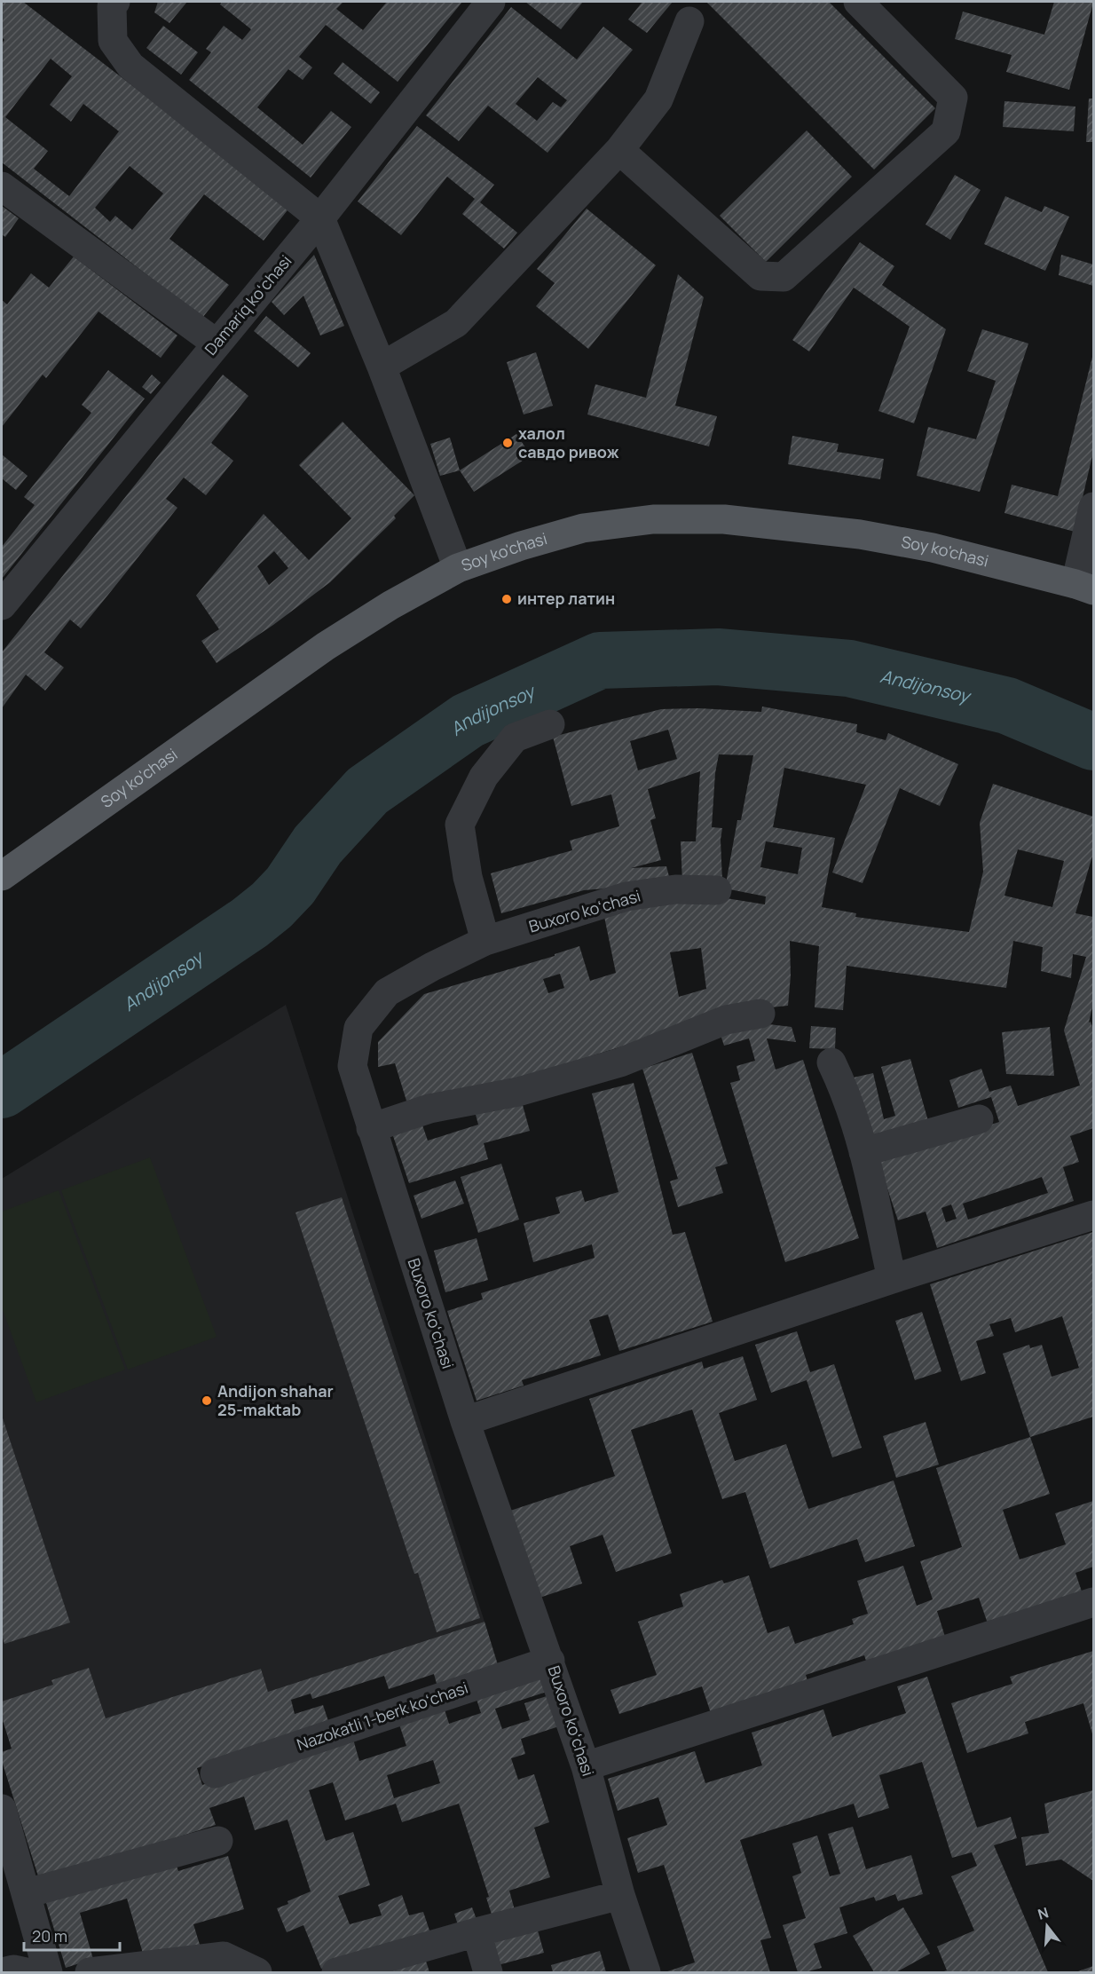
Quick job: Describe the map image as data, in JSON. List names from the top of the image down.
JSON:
{
  "streets": {
    "main road": ["Soy ko'chasi"],
    "street": ["Damariq koʻchasi", "Buxoro koʻchasi", "Nazokatli 1-berk koʻchasi"]
  },
  "crossings": [
    ["Buxoro koʻchasi", "Nazokatli 1-berk koʻchasi"]
  ],
  "water": ["Andijonsoy"],
  "places": ["халол савдо ривож", "интер латин", "Andijon shahar 25-maktab"],
  "scale_bar": "20 m",
  "north": "top"
}
